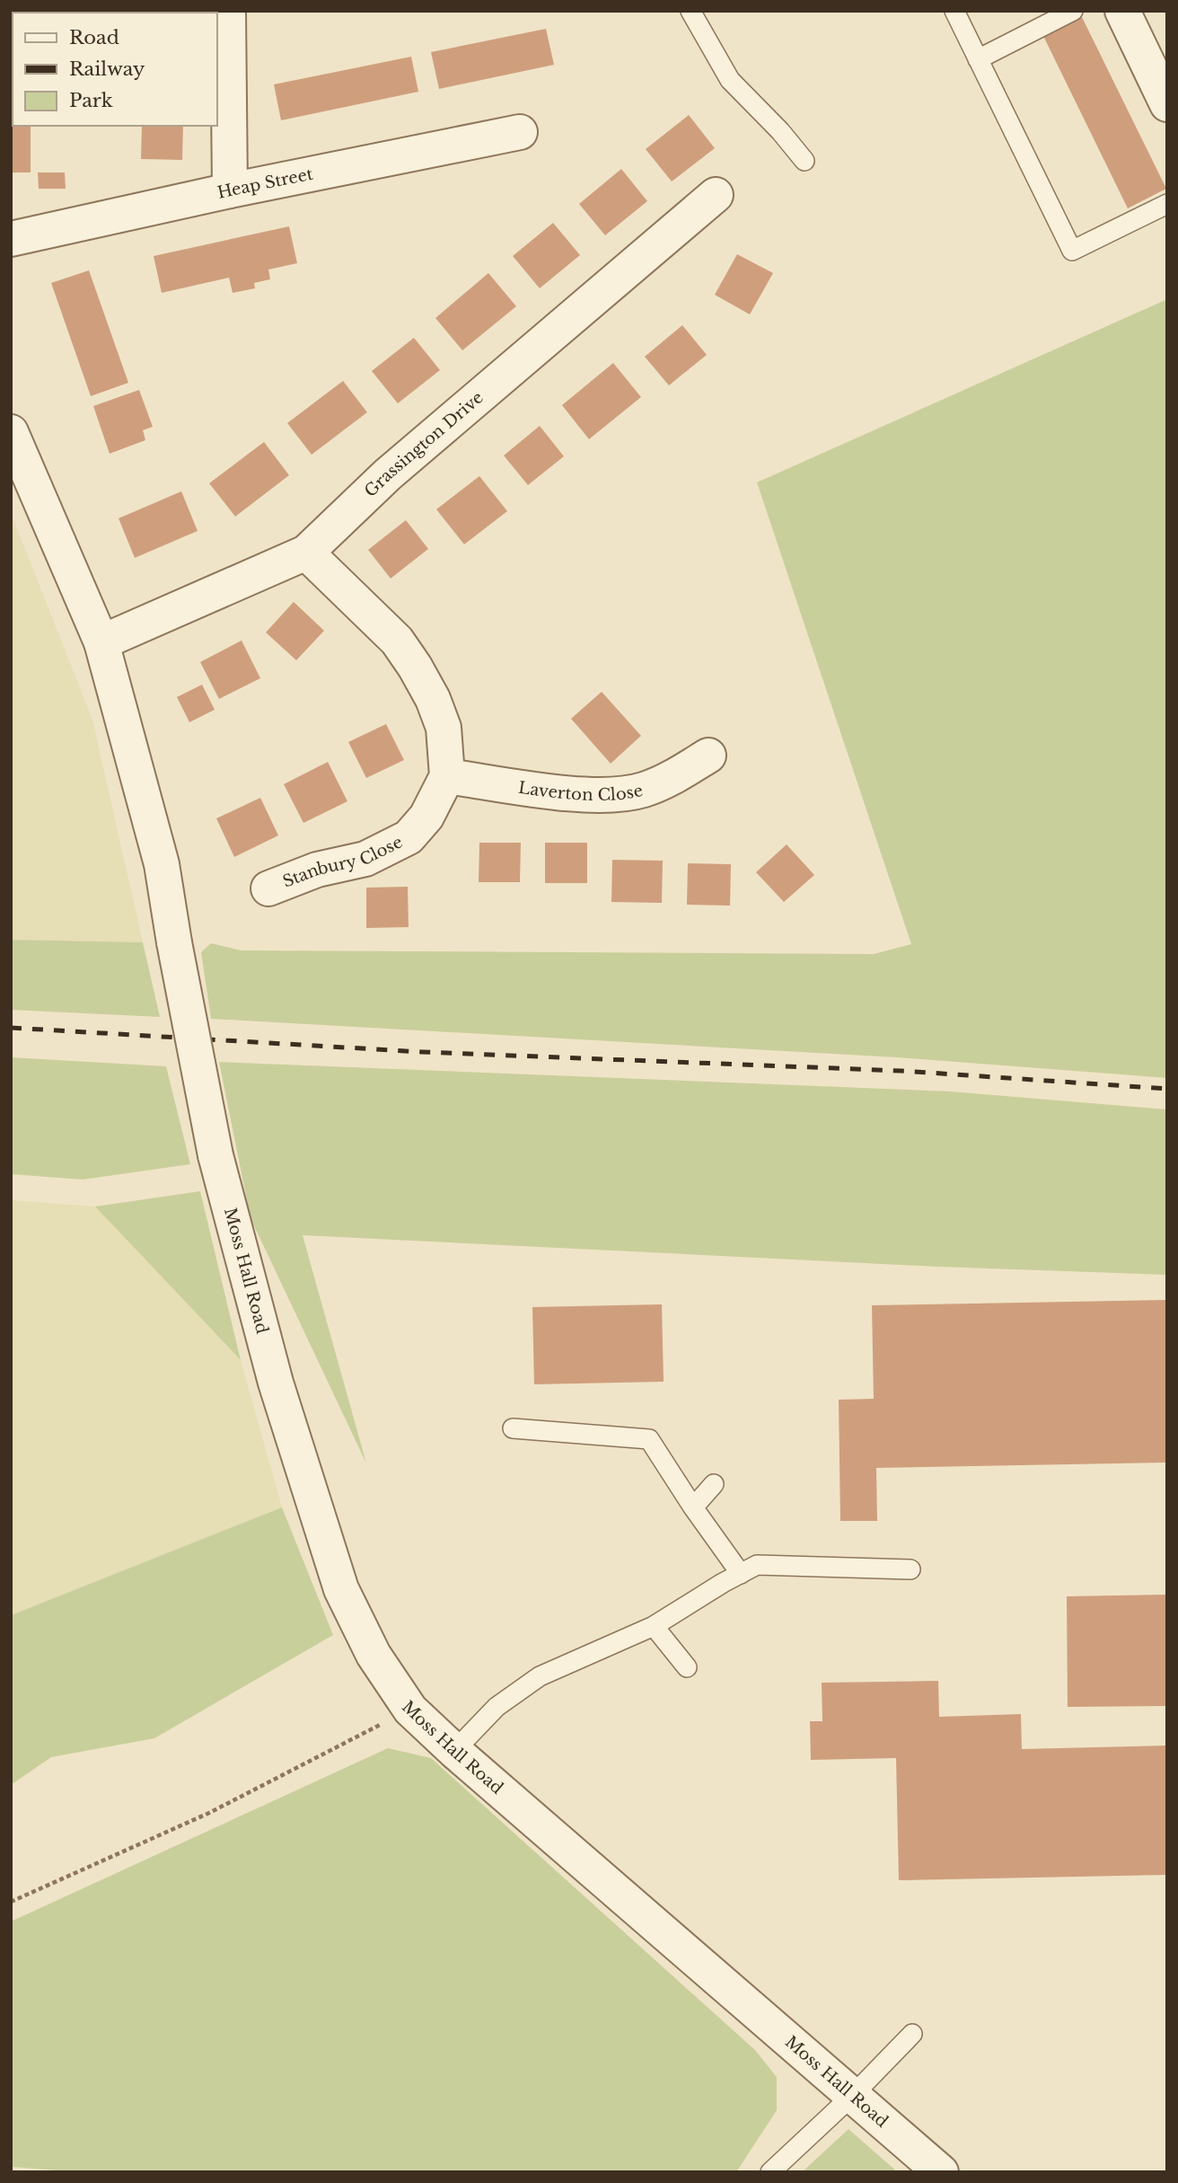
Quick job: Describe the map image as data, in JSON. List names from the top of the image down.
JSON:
{
  "streets": {
    "street": [
      "Heap Street",
      "Grassington Drive",
      "Laverton Close",
      "Stanbury Close",
      "Moss Hall Road"
    ]
  },
  "crossings": [
    ["Grassington Drive", "Moss Hall Road"],
    ["Laverton Close", "Stanbury Close"]
  ],
  "legend": ["Road", "Railway", "Park"]
}
